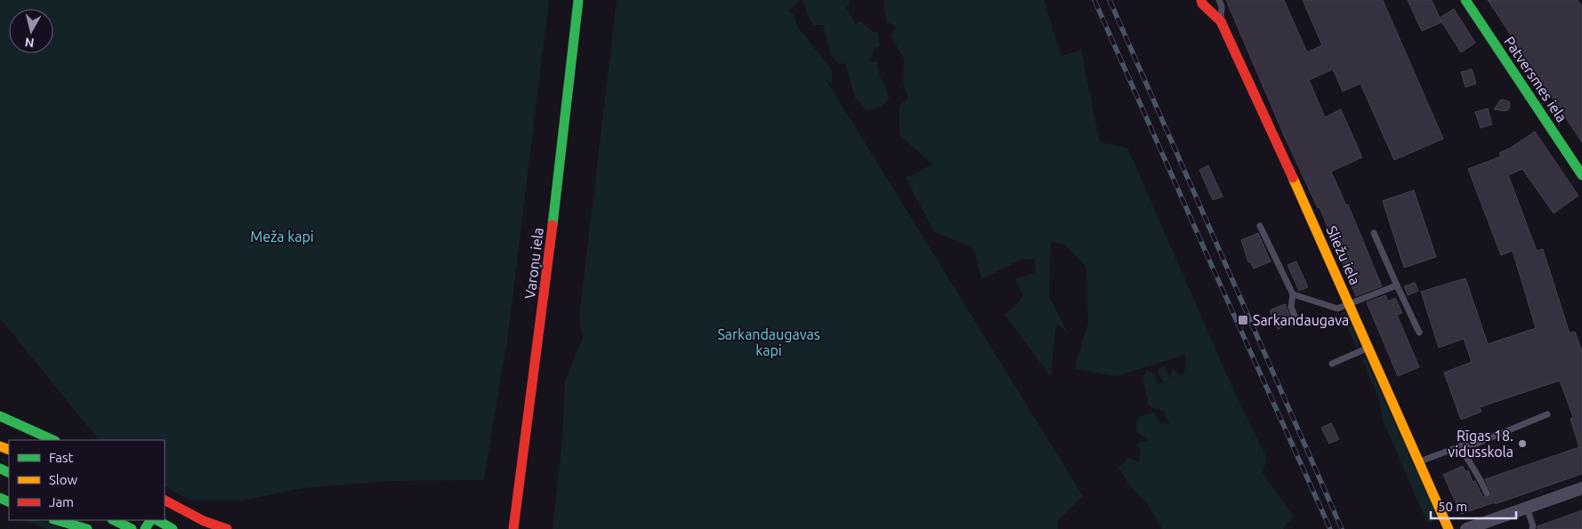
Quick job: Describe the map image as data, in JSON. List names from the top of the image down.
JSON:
{
  "streets": {
    "street": ["Patversmes iela", "Sliežu iela", "Varoņu iela"]
  },
  "parks": ["Meža kapi", "Sarkandaugavas kapi"],
  "places": {
    "transit": ["Sarkandaugava"],
    "other": ["Rīgas 18. vidusskola"]
  },
  "legend": ["Fast", "Slow", "Jam"],
  "scale_bar": "50 m",
  "north": "bottom"
}
